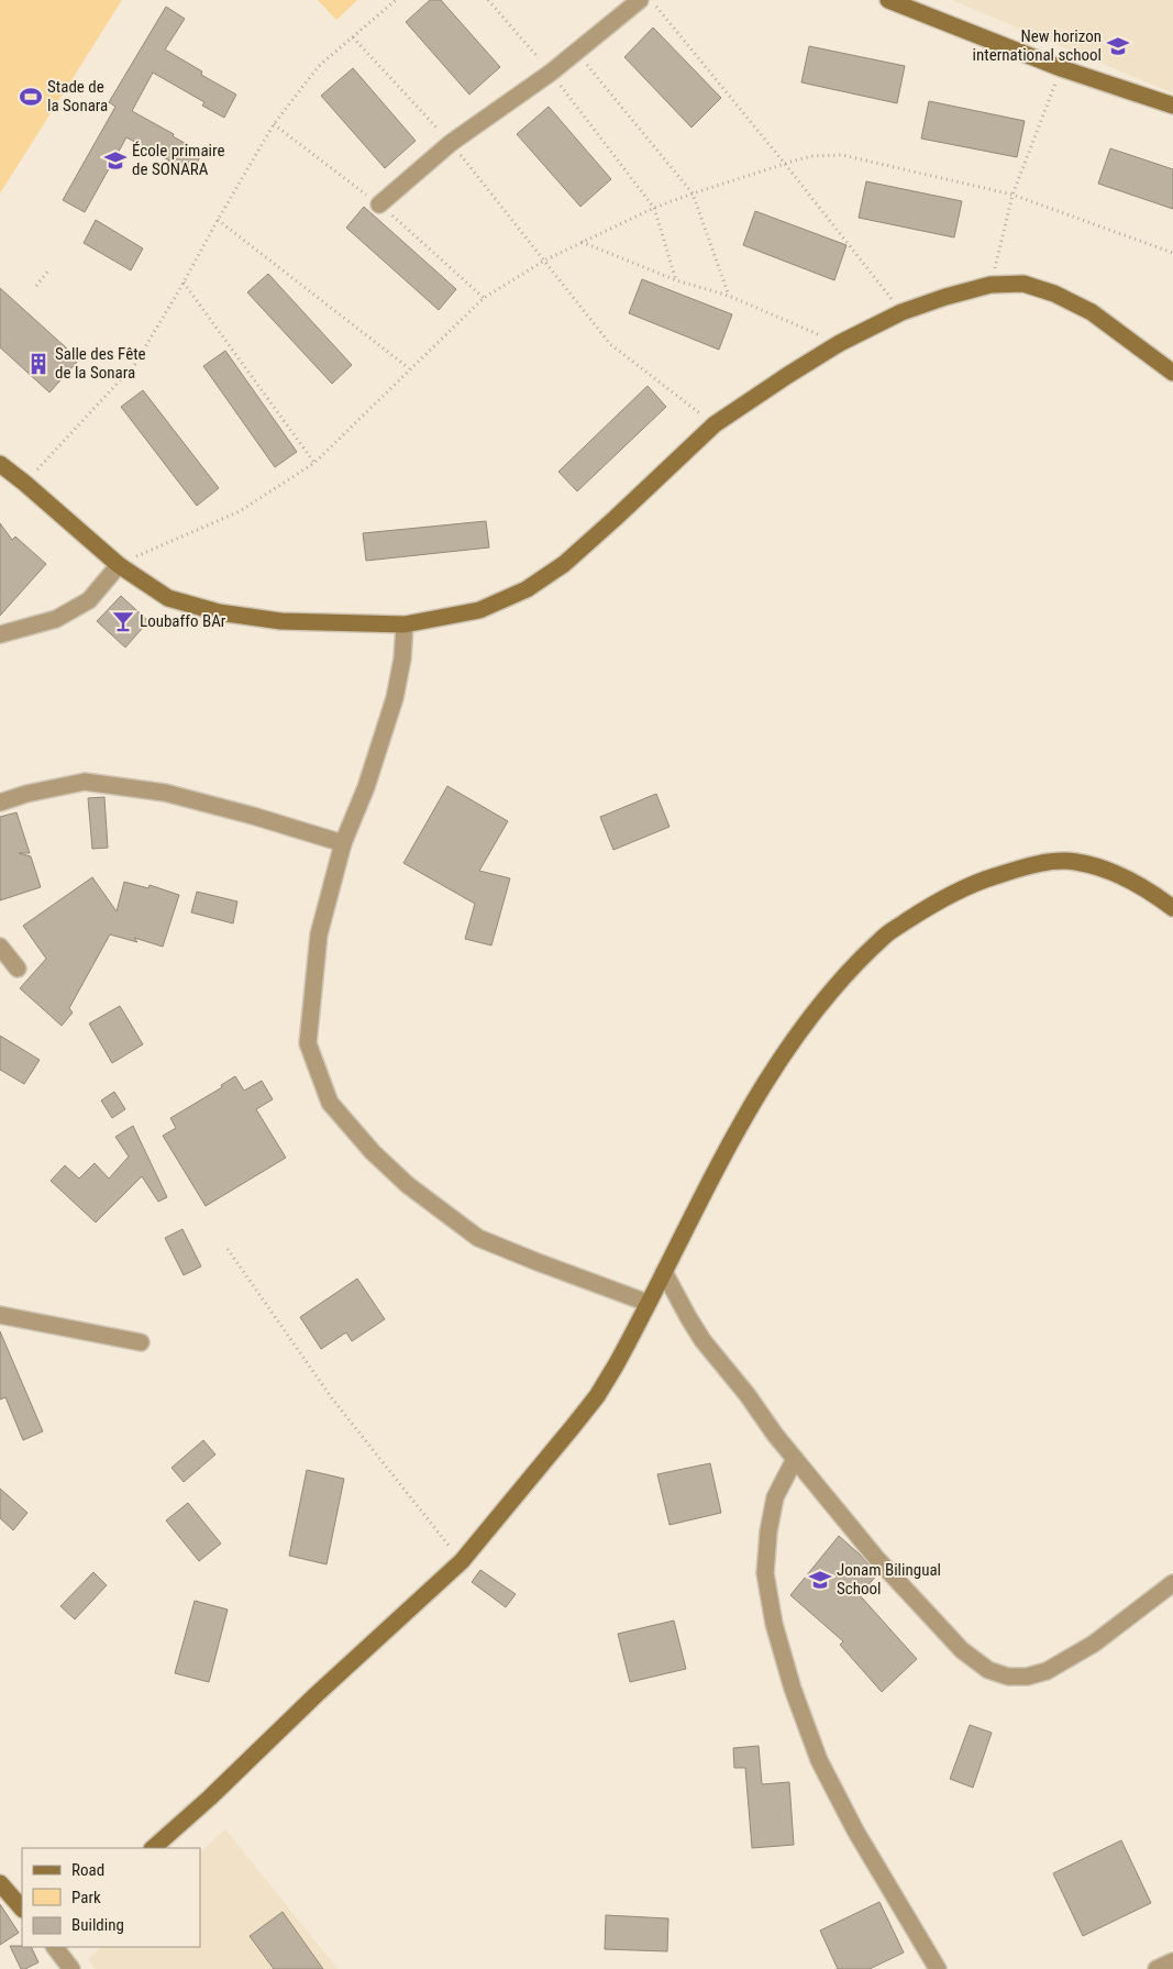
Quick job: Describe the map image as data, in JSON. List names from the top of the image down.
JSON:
{
  "places": {
    "school or university": ["New horizon international school", "École primaire de SONARA", "Jonam Bilingual School"],
    "sports": ["Stade de la Sonara"],
    "building": ["Salle des Fête de la Sonara"],
    "bar": ["Loubaffo BAr"]
  },
  "legend": ["Road", "Park", "Building"]
}
